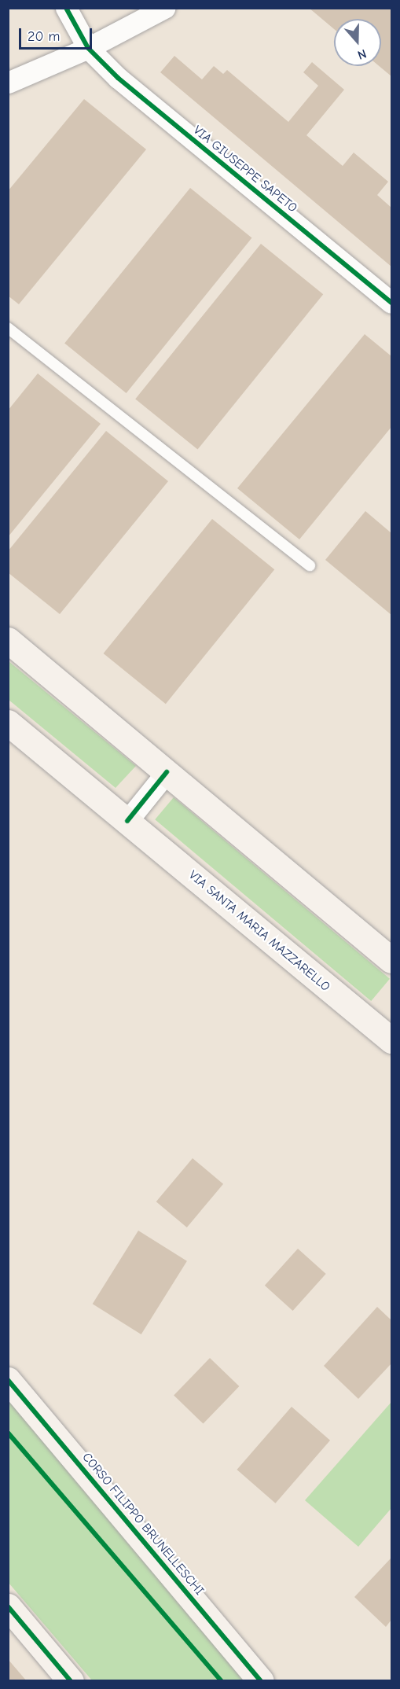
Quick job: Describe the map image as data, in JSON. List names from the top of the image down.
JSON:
{
  "streets": {
    "main road": ["VIA SANTA MARIA MAZZARELLO", "CORSO FILIPPO BRUNELLESCHI"],
    "street": ["VIA GIUSEPPE SAPETO"]
  },
  "scale_bar": "20 m",
  "north": "bottom"
}
